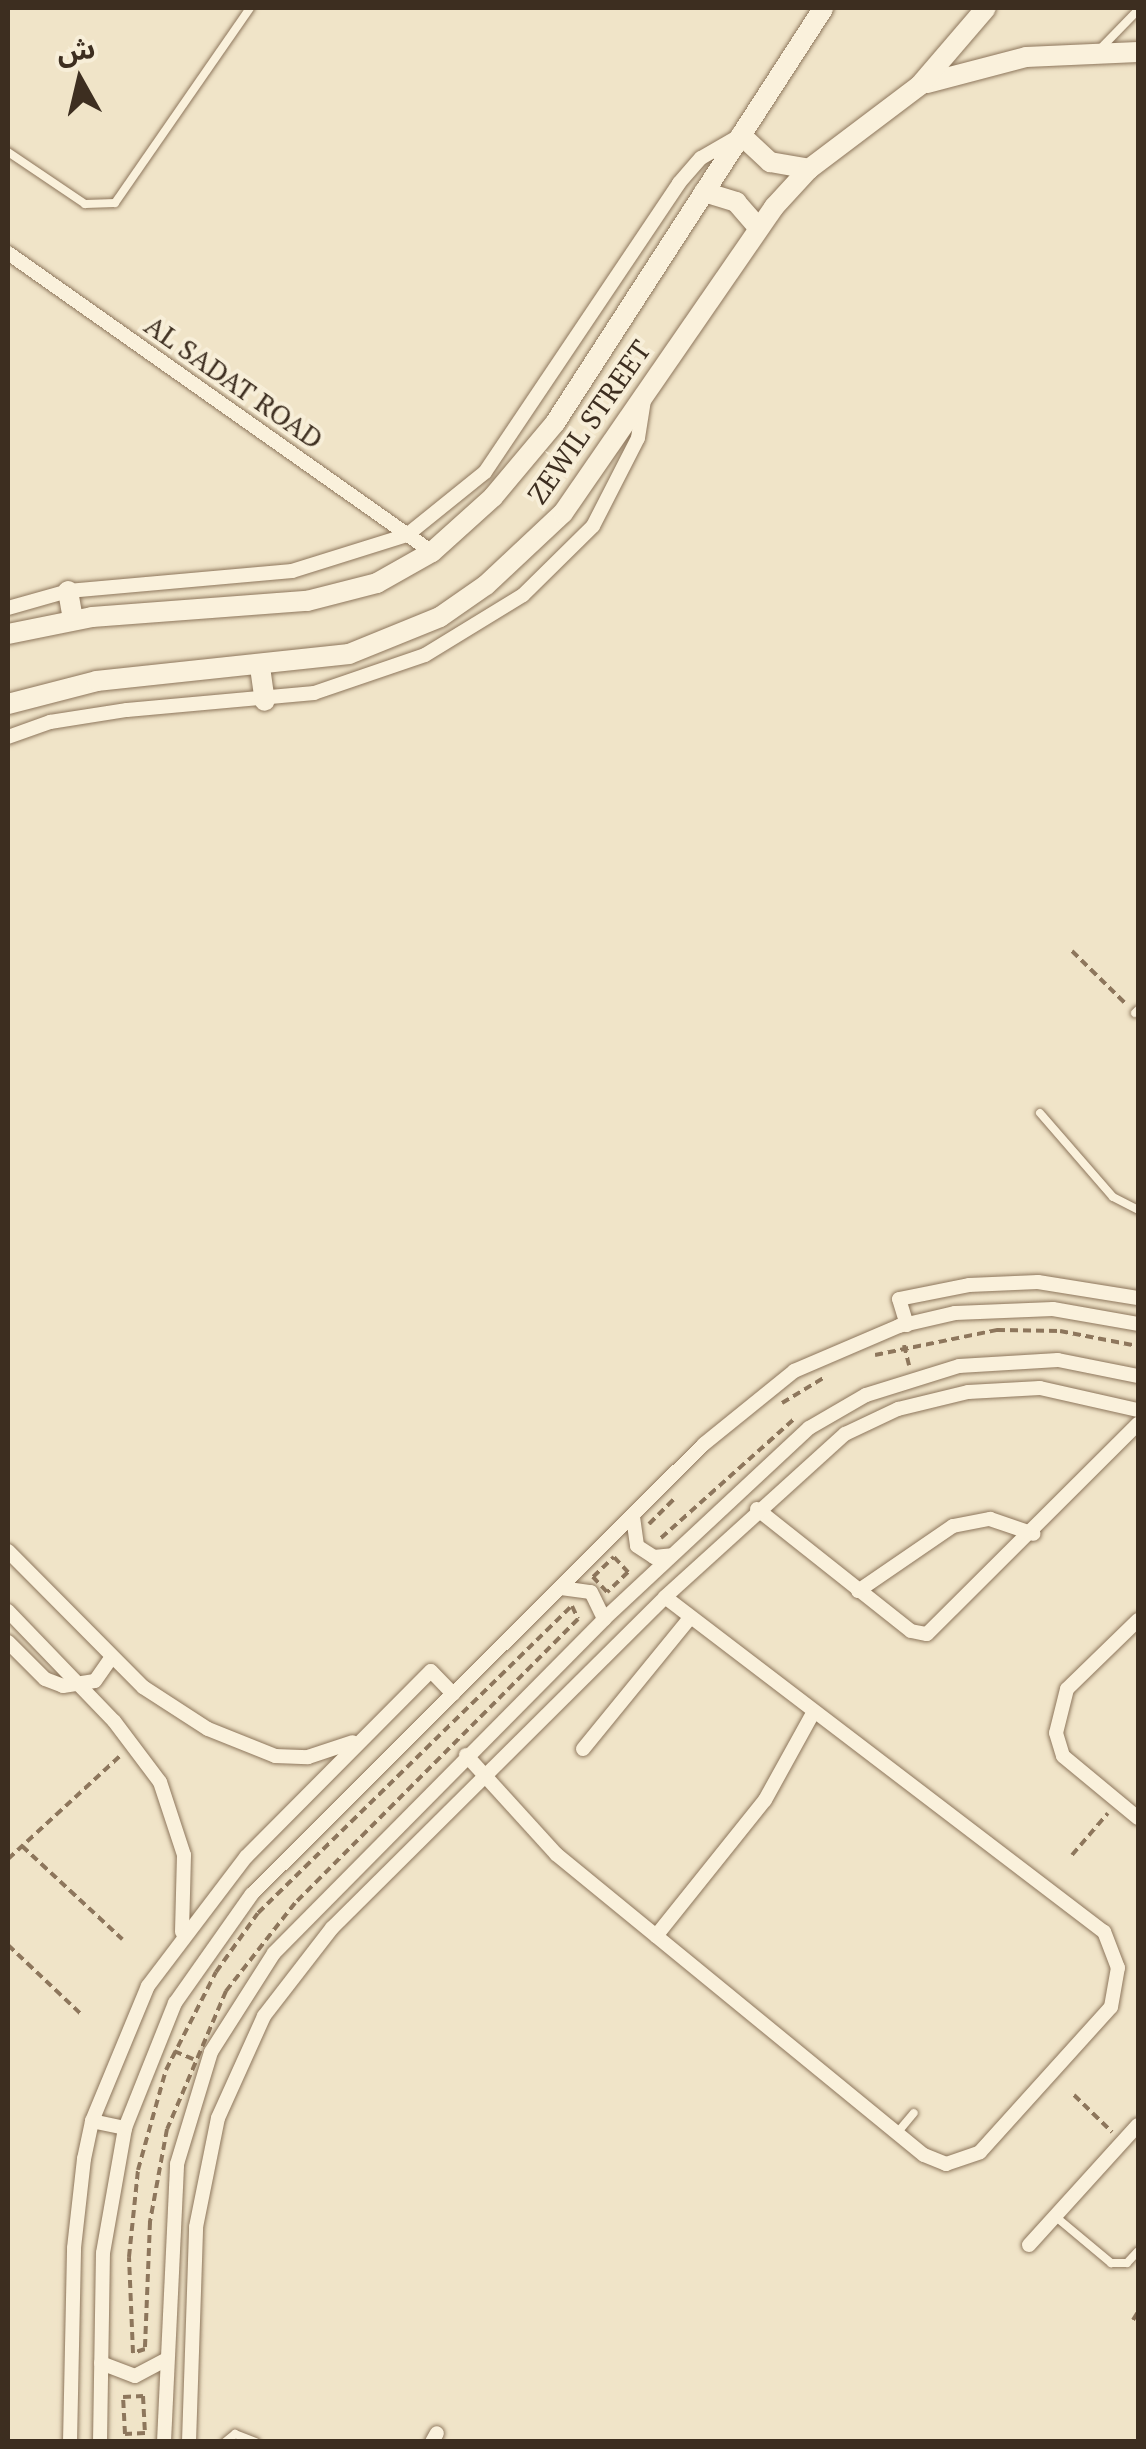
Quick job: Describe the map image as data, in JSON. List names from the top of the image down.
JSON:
{
  "streets": {
    "main road": ["ZEWIL STREET"],
    "street": ["AL SADAT ROAD"]
  },
  "crossings": [
    ["AL SADAT ROAD", "ZEWIL STREET"]
  ],
  "north": "top"
}
